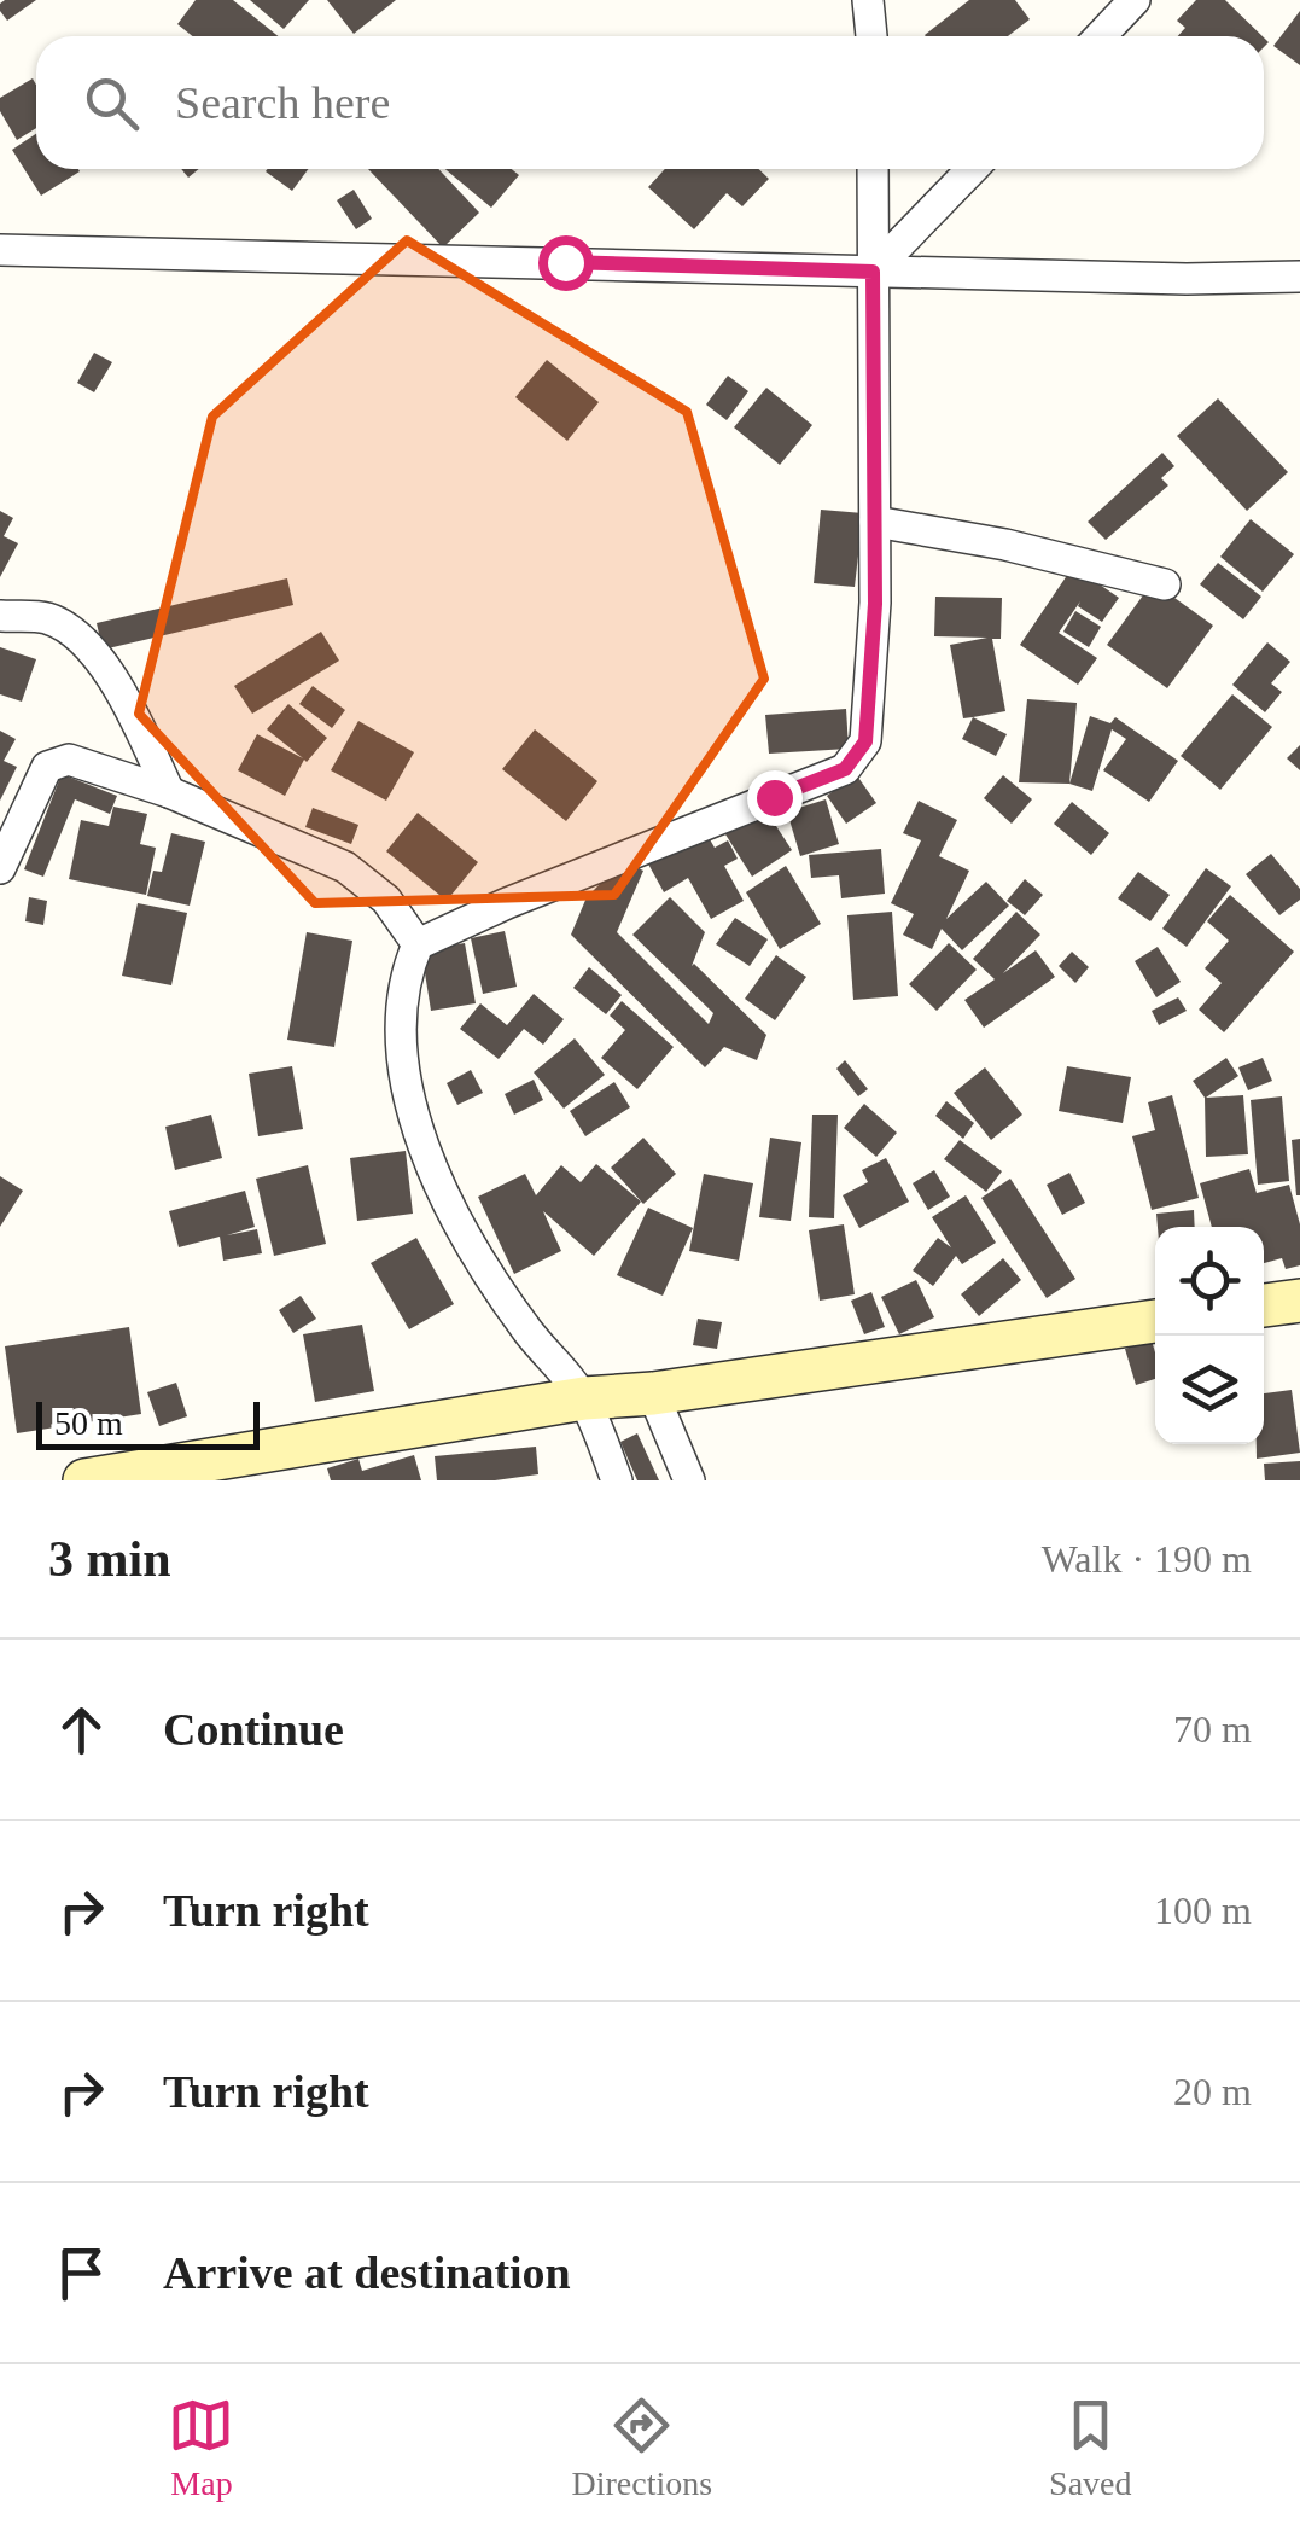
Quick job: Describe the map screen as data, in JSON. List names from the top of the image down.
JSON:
{
  "scale_bar": "50 m",
  "page": {
    "search": "Search here",
    "scale": "50 m",
    "heading": ["3 min", "Walk · 190 m"],
    "list": [
      ["Continue", "70 m"],
      ["Turn right", "100 m"],
      ["Turn right", "20 m"],
      "Arrive at destination"
    ],
    "nav": ["Map", "Directions", "Saved"]
  }
}
